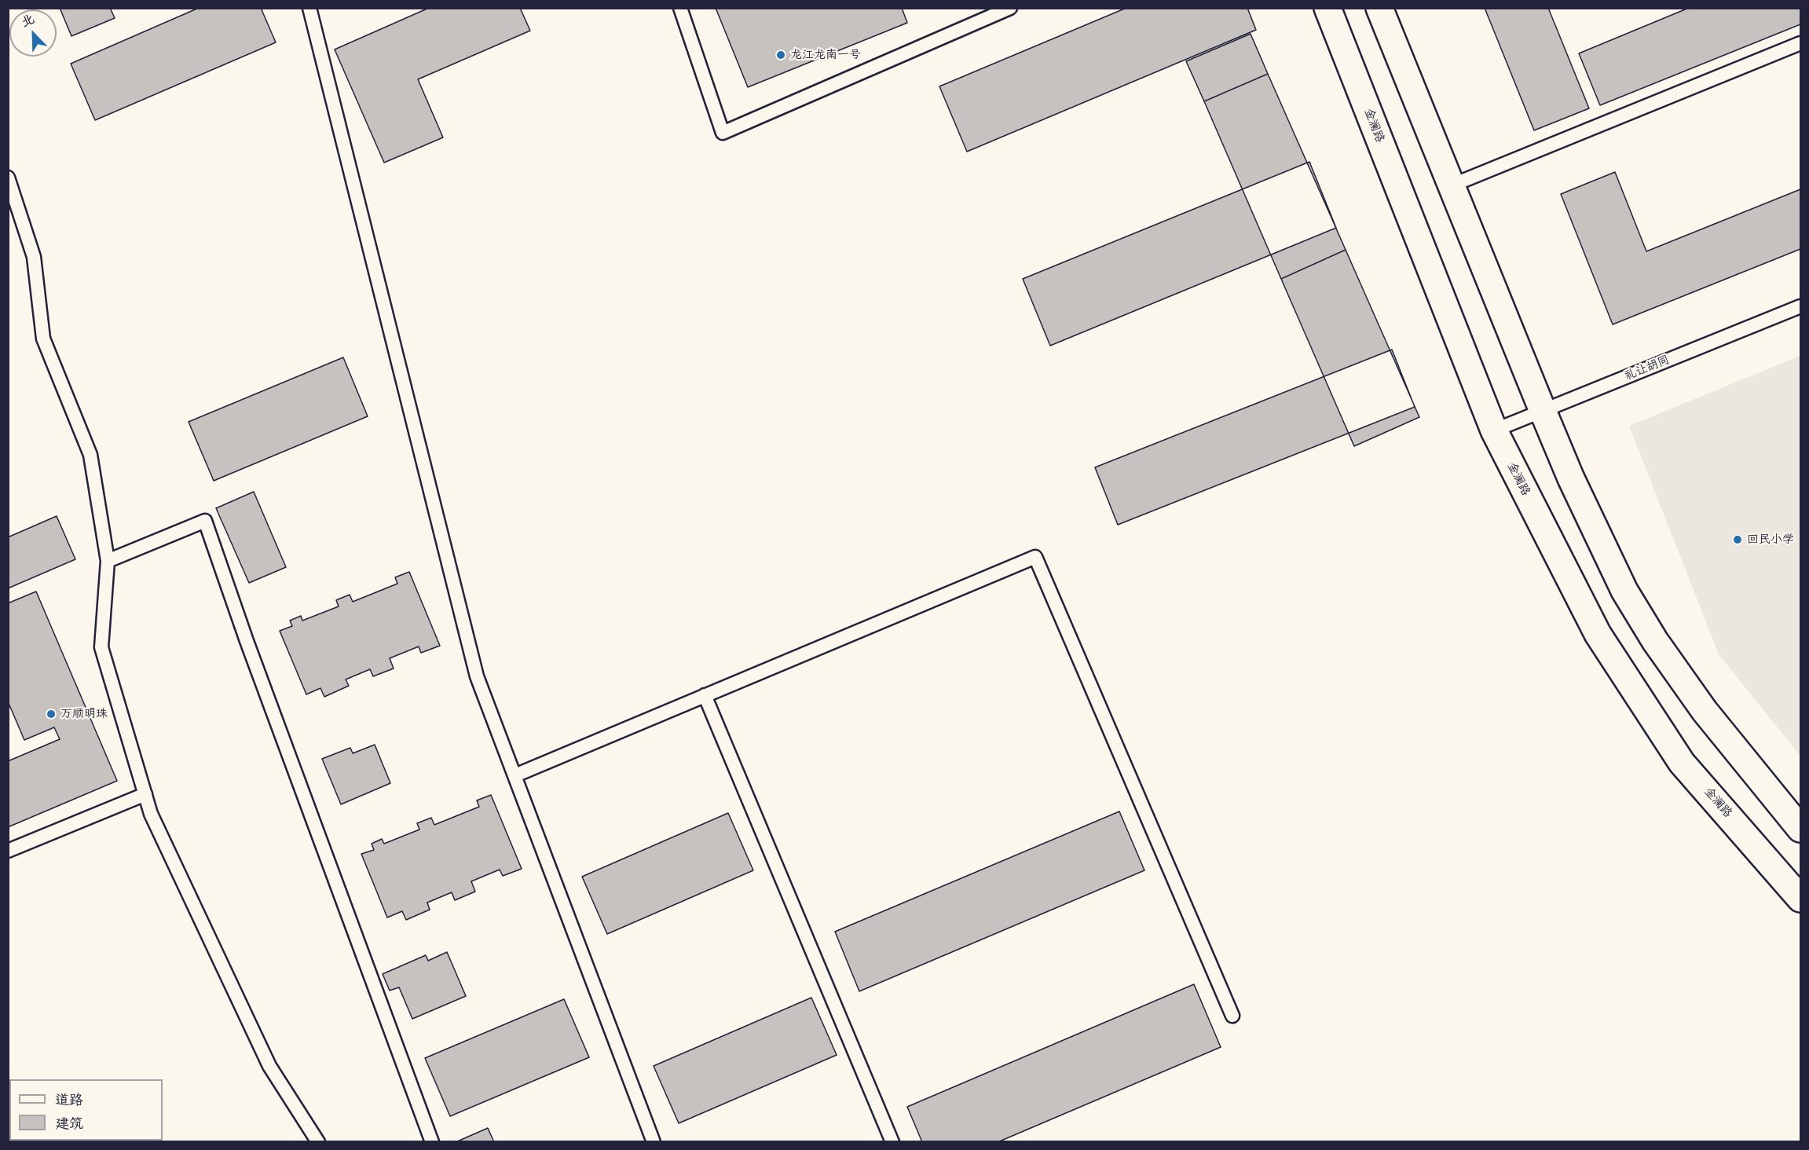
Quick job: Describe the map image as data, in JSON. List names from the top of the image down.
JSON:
{
  "streets": {
    "street": ["金澜路"],
    "lane": ["礼让胡同"]
  },
  "crossings": [
    ["金澜路", "礼让胡同"]
  ],
  "places": ["龙江龙南一号", "回民小学", "万顺明珠"],
  "legend": ["道路", "建筑"],
  "north": "top left"
}
